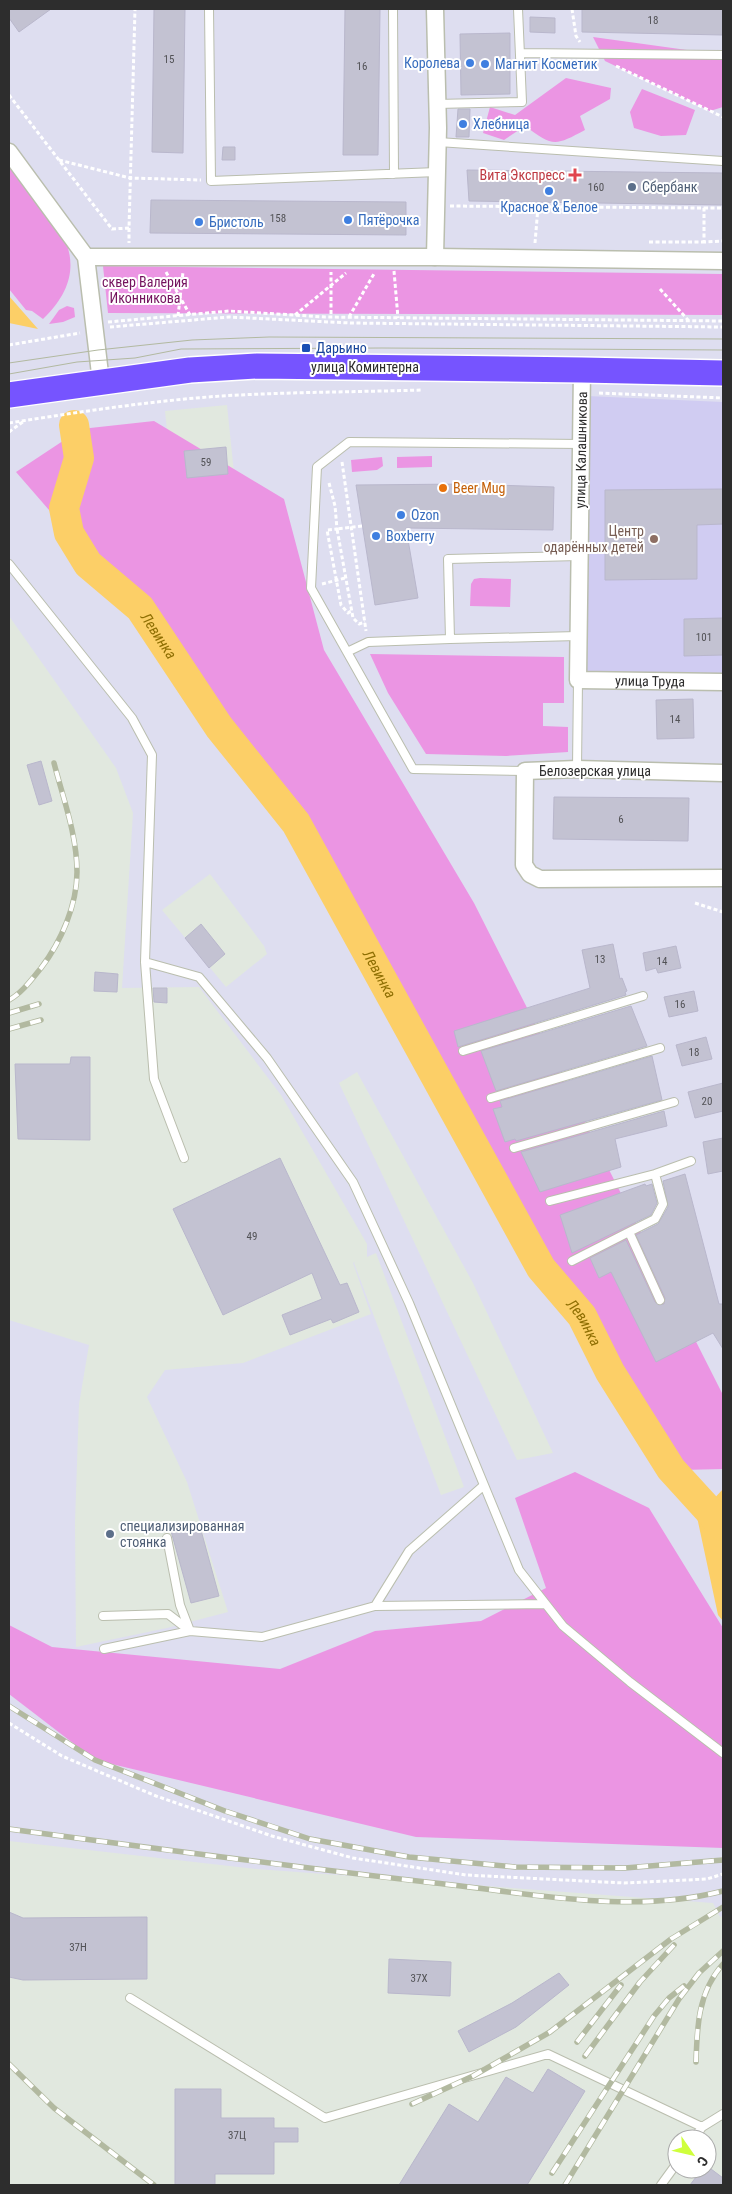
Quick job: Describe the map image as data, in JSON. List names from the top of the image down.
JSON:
{
  "streets": {
    "main road": ["улица Коминтерна"],
    "street": ["улица Калашникова", "улица Труда", "Белозерская улица"]
  },
  "crossings": [
    ["улица Коминтерна", "улица Калашникова"],
    ["улица Калашникова", "улица Труда"]
  ],
  "water": ["Левинка"],
  "parks": ["сквер Валерия Иконникова"],
  "places": {
    "other": [
      "Королева",
      "Магнит Косметик",
      "Хлебница",
      "Сбербанк",
      "Красное & Белое",
      "Пятёрочка",
      "Бристоль",
      "Beer Mug",
      "Ozon",
      "Boxberry",
      "Центр одарённых детей",
      "специализированная стоянка"
    ],
    "health": ["Вита Экспресс"],
    "transit": ["Дарьино"]
  },
  "house_numbers": [
    "18",
    "15",
    "16",
    "160",
    "158",
    "59",
    "101",
    "14",
    "6",
    "13",
    "14",
    "16",
    "18",
    "20",
    "49",
    "37Н",
    "37Х",
    "37Ц"
  ],
  "north": "bottom right"
}
